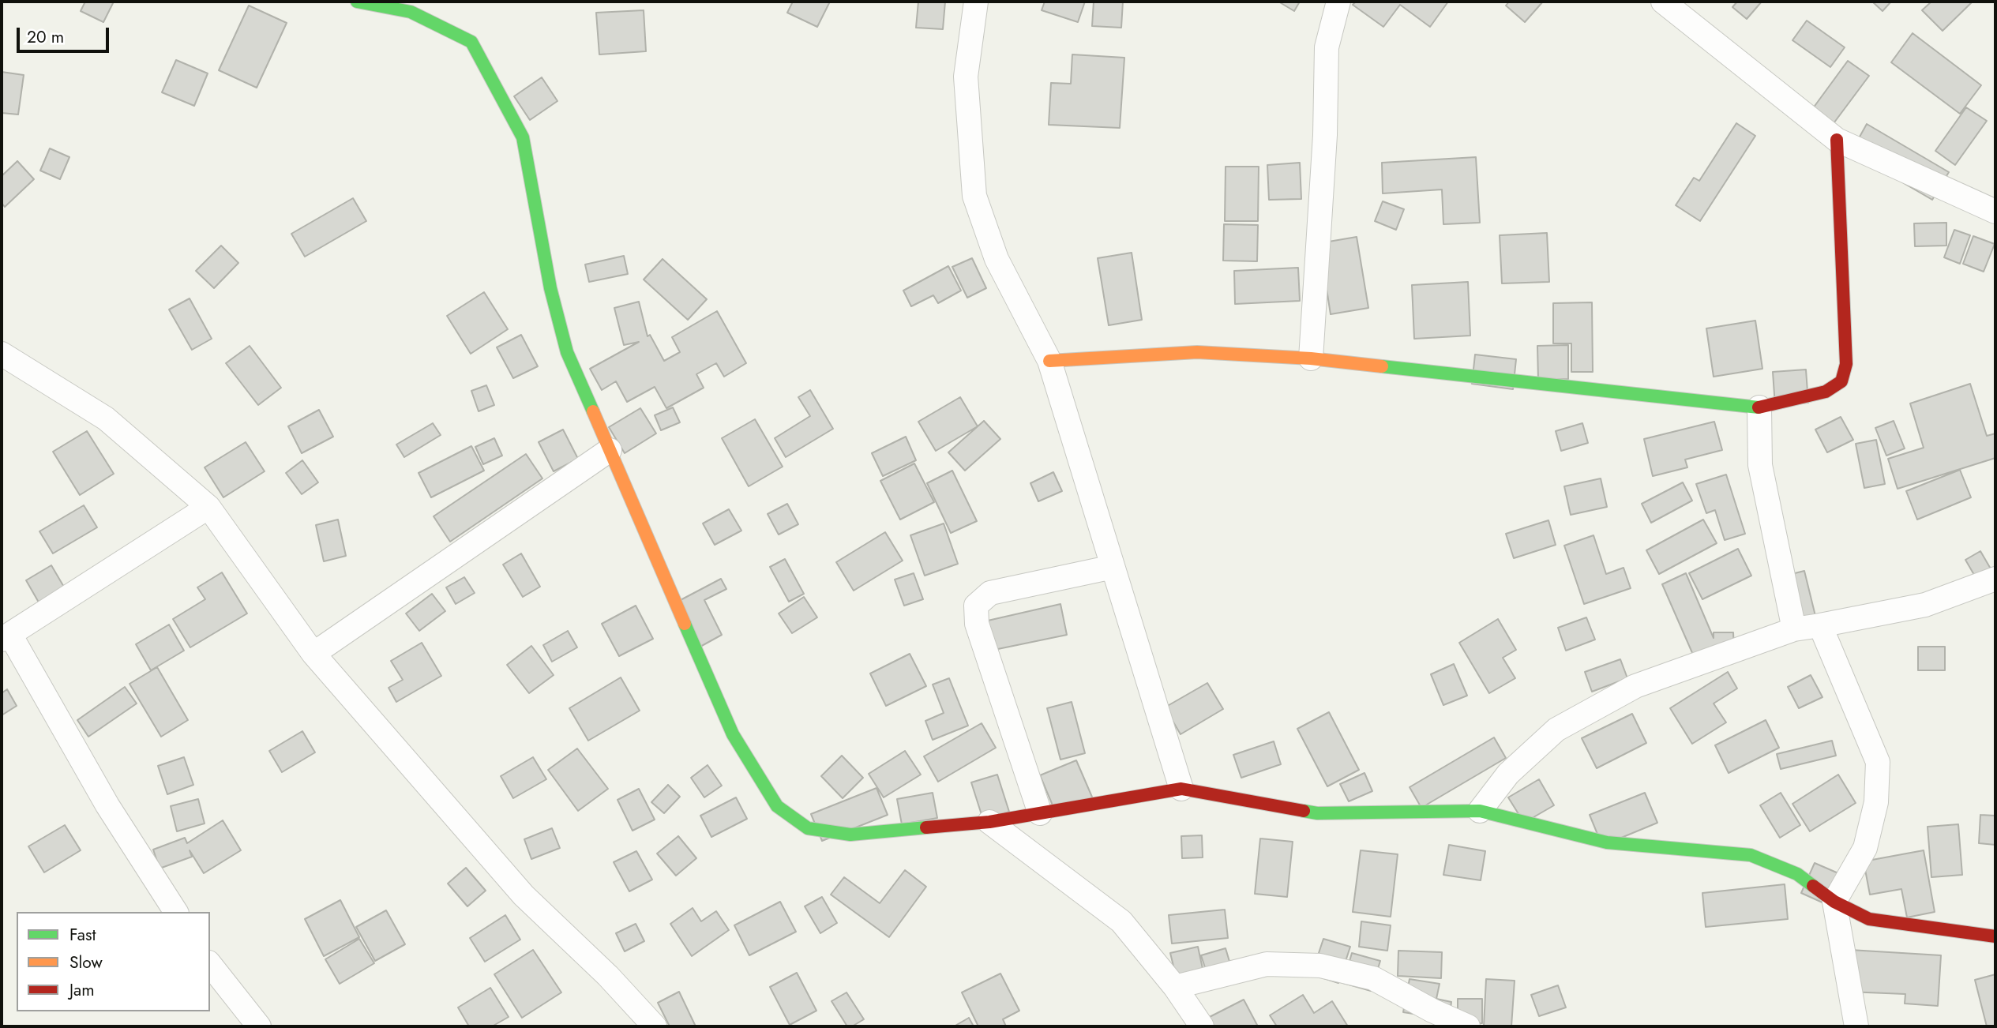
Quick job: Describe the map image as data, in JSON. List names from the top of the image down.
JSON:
{
  "legend": ["Fast", "Slow", "Jam"],
  "scale_bar": "20 m"
}
